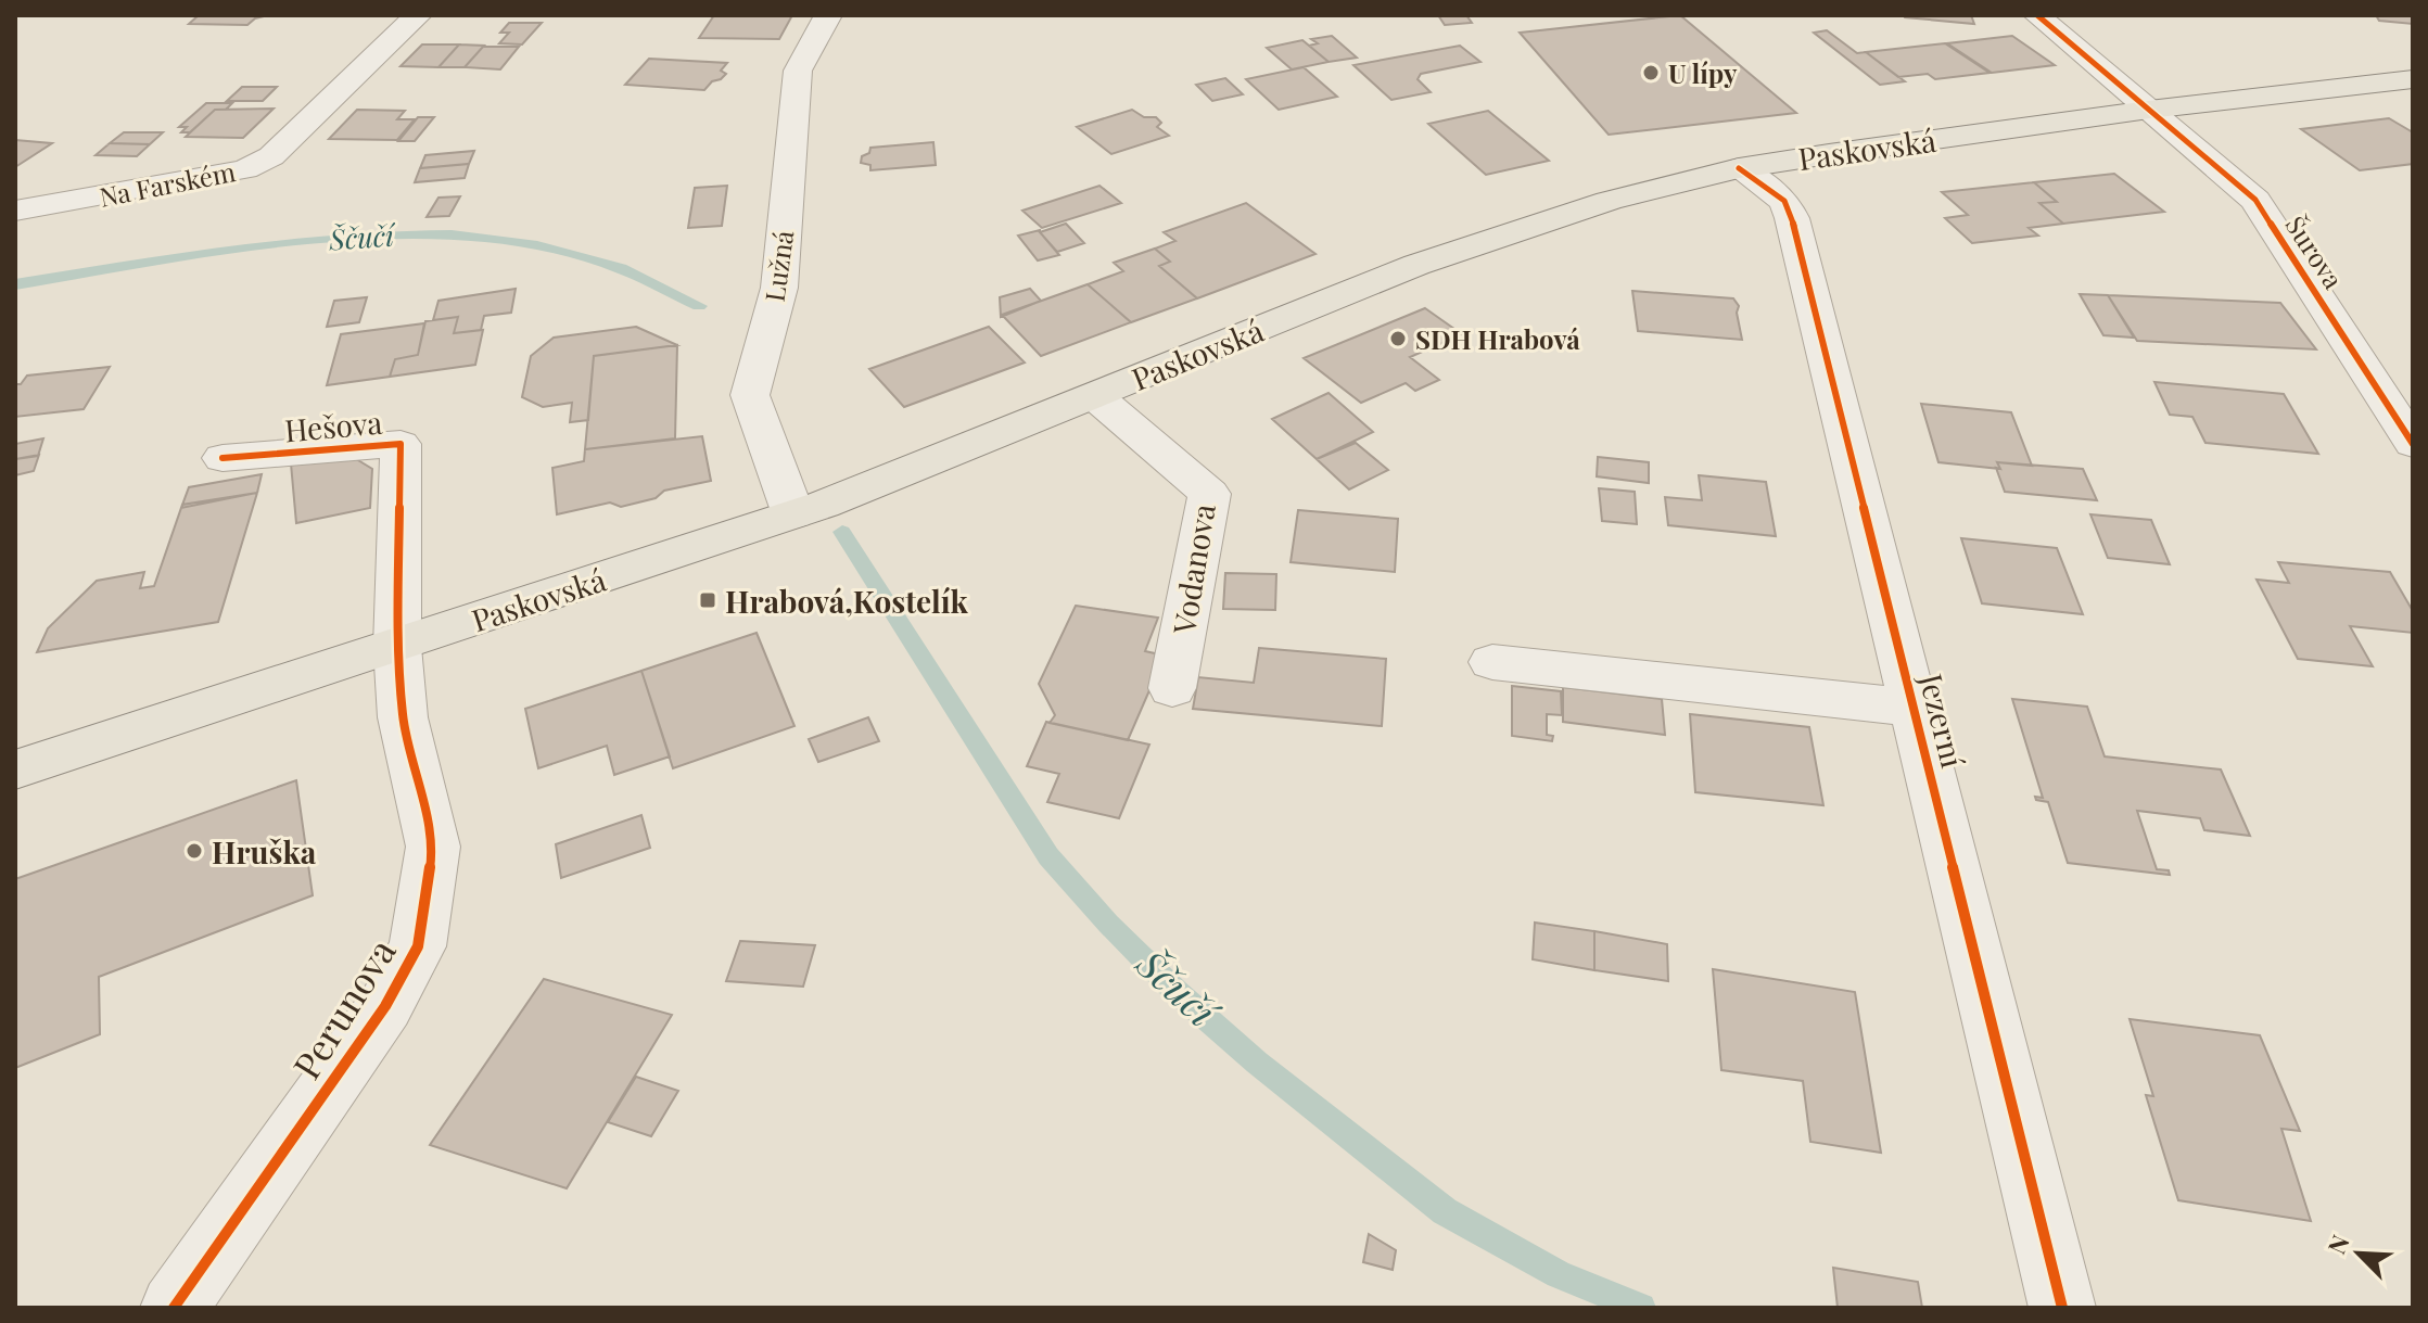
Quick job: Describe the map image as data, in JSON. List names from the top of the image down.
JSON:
{
  "streets": {
    "main road": ["Paskovská"],
    "street": [
      "Na Farském",
      "Šurova",
      "Lužná",
      "Hešova",
      "Vodanova",
      "Jezerní",
      "Perunova"
    ]
  },
  "crossings": [
    ["Paskovská", "Šurova"],
    ["Paskovská", "Lužná"],
    ["Paskovská", "Hešova"],
    ["Paskovská", "Vodanova"],
    ["Paskovská", "Jezerní"],
    ["Paskovská", "Perunova"],
    ["Hešova", "Perunova"]
  ],
  "water": ["Ščučí"],
  "places": {
    "other": ["U lípy", "SDH Hrabová", "Hruška"],
    "transit": ["Hrabová,Kostelík"]
  },
  "north": "top left"
}
